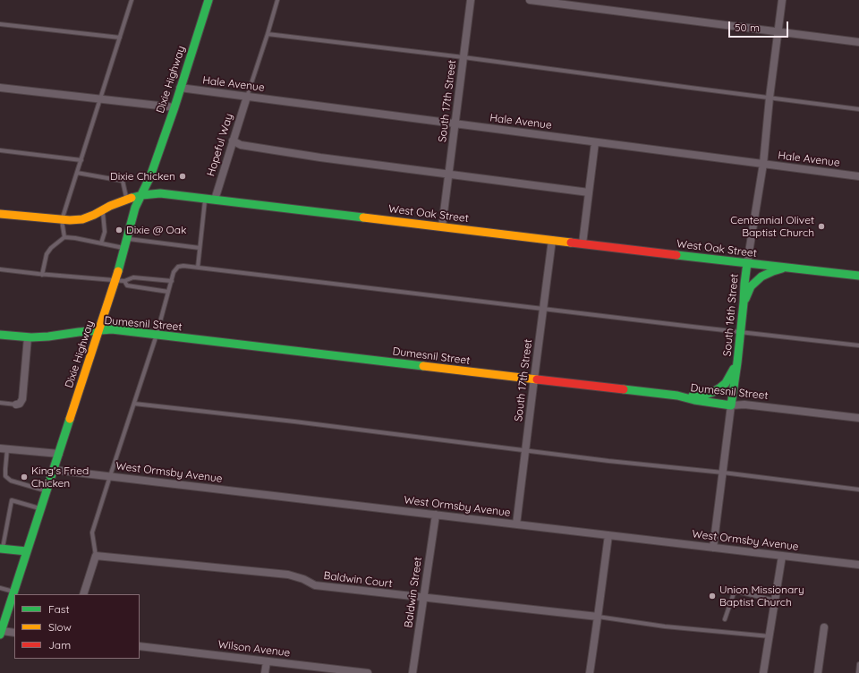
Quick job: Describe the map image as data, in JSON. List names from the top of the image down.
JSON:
{
  "streets": {
    "main road": [
      "Dixie Highway",
      "West Oak Street",
      "South 16th Street",
      "Dumesnil Street"
    ],
    "street": [
      "Hale Avenue",
      "South 17th Street",
      "Hopeful Way",
      "West Ormsby Avenue",
      "Baldwin Court",
      "Baldwin Street",
      "Wilson Avenue"
    ]
  },
  "crossings": [
    ["Dixie Highway", "Hale Avenue"],
    ["Dixie Highway", "West Oak Street"],
    ["Dixie Highway", "Dumesnil Street"],
    ["Dixie Highway", "West Ormsby Avenue"],
    ["Hale Avenue", "South 17th Street"],
    ["Hale Avenue", "Hopeful Way"],
    ["Hale Avenue", "South 16th Street"],
    ["South 17th Street", "West Oak Street"],
    ["South 17th Street", "Dumesnil Street"],
    ["South 17th Street", "West Ormsby Avenue"],
    ["Hopeful Way", "West Oak Street"],
    ["West Oak Street", "South 16th Street"],
    ["South 16th Street", "Dumesnil Street"],
    ["South 16th Street", "West Ormsby Avenue"],
    ["West Ormsby Avenue", "Baldwin Street"],
    ["Baldwin Court", "Baldwin Street"]
  ],
  "places": [
    "Dixie Chicken",
    "Centennial Olivet Baptist Church",
    "Dixie @ Oak",
    "King's Fried Chicken",
    "Union Missionary Baptist Church"
  ],
  "legend": ["Fast", "Slow", "Jam"],
  "scale_bar": "50 m"
}
